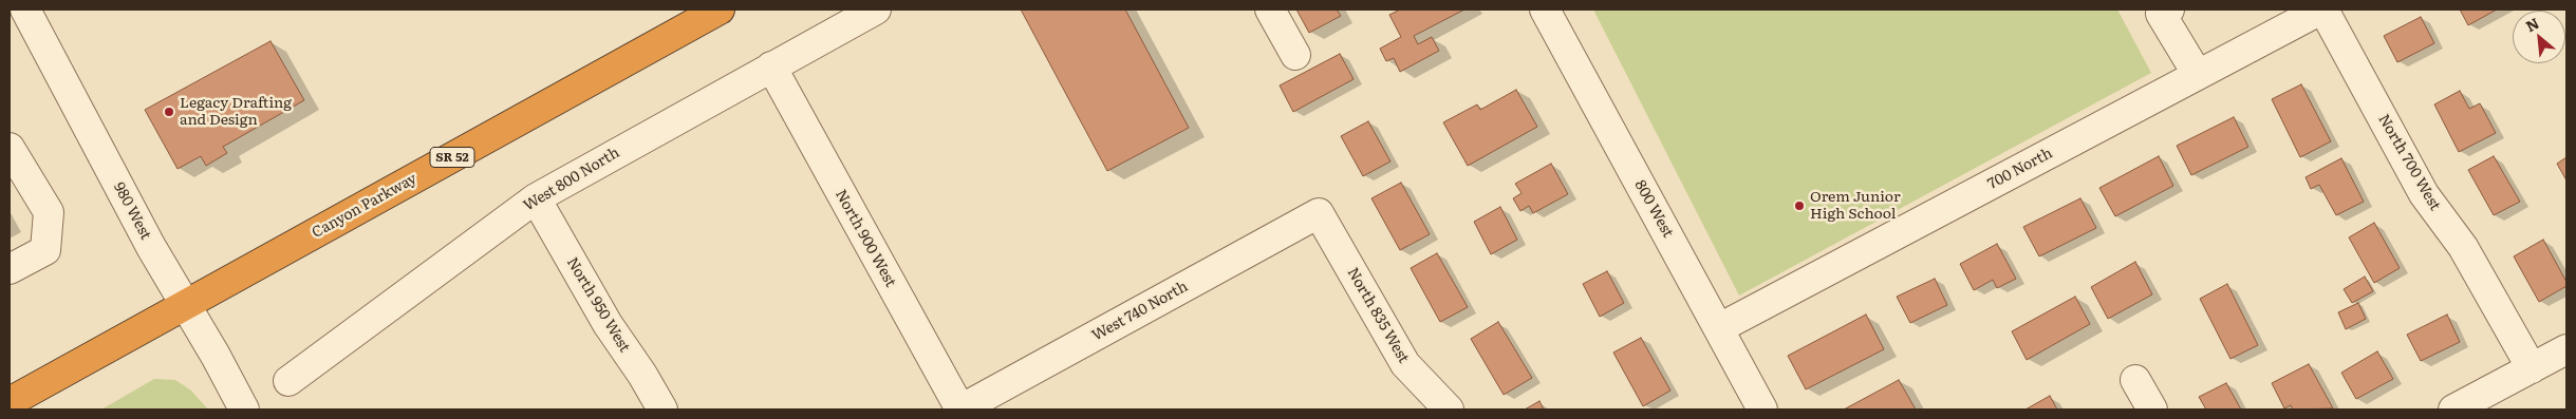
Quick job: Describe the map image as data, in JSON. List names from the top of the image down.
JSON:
{
  "streets": {
    "highway": ["SR 52", "Canyon Parkway"],
    "street": [
      "North 700 West",
      "700 North",
      "West 800 North",
      "800 West",
      "980 West",
      "North 900 West",
      "North 950 West",
      "West 740 North",
      "North 835 West"
    ]
  },
  "crossings": [
    ["North 700 West", "700 North"],
    ["700 North", "800 West"],
    ["West 800 North", "North 900 West"],
    ["West 800 North", "North 950 West"],
    ["Canyon Parkway", "980 West"],
    ["North 900 West", "West 740 North"],
    ["West 740 North", "North 835 West"]
  ],
  "places": ["Legacy Drafting and Design", "Orem Junior High School"],
  "north": "top left"
}
